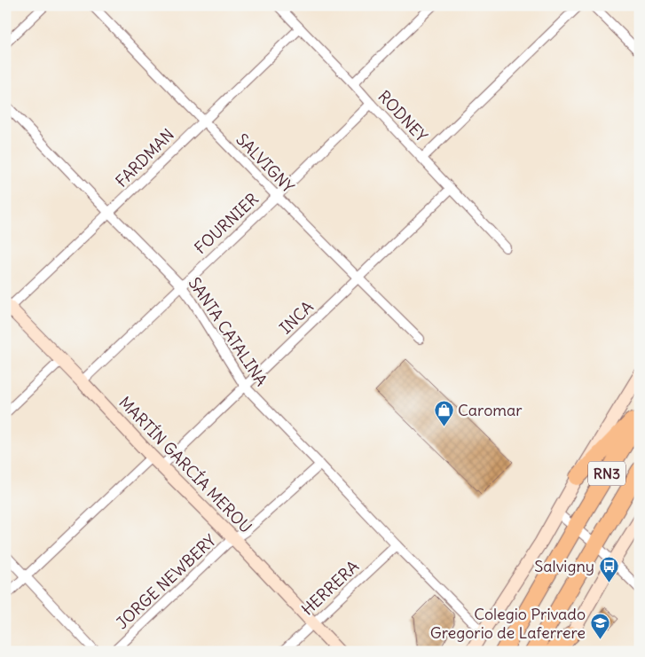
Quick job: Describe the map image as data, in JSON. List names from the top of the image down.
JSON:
{
  "streets": {
    "highway": ["RN3"],
    "street": [
      "RODNEY",
      "FARDMAN",
      "SALVIGNY",
      "FOURNIER",
      "INCA",
      "SANTA CATALINA",
      "MARTÍN GARCÍA MEROU",
      "JORGE NEWBERY",
      "HERRERA"
    ]
  },
  "crossings": [
    ["RODNEY", "FARDMAN"],
    ["RODNEY", "FOURNIER"],
    ["RODNEY", "INCA"],
    ["FARDMAN", "SALVIGNY"],
    ["FARDMAN", "SANTA CATALINA"],
    ["FARDMAN", "MARTÍN GARCÍA MEROU"],
    ["SALVIGNY", "FOURNIER"],
    ["SALVIGNY", "INCA"],
    ["FOURNIER", "SANTA CATALINA"],
    ["FOURNIER", "MARTÍN GARCÍA MEROU"],
    ["INCA", "SANTA CATALINA"],
    ["INCA", "MARTÍN GARCÍA MEROU"],
    ["SANTA CATALINA", "JORGE NEWBERY"],
    ["SANTA CATALINA", "HERRERA"],
    ["MARTÍN GARCÍA MEROU", "JORGE NEWBERY"],
    ["MARTÍN GARCÍA MEROU", "HERRERA"]
  ],
  "places": {
    "shop": ["Caromar"],
    "bus stop": ["Salvigny"],
    "school or university": ["Colegio Privado Gregorio de Laferrere"]
  }
}
